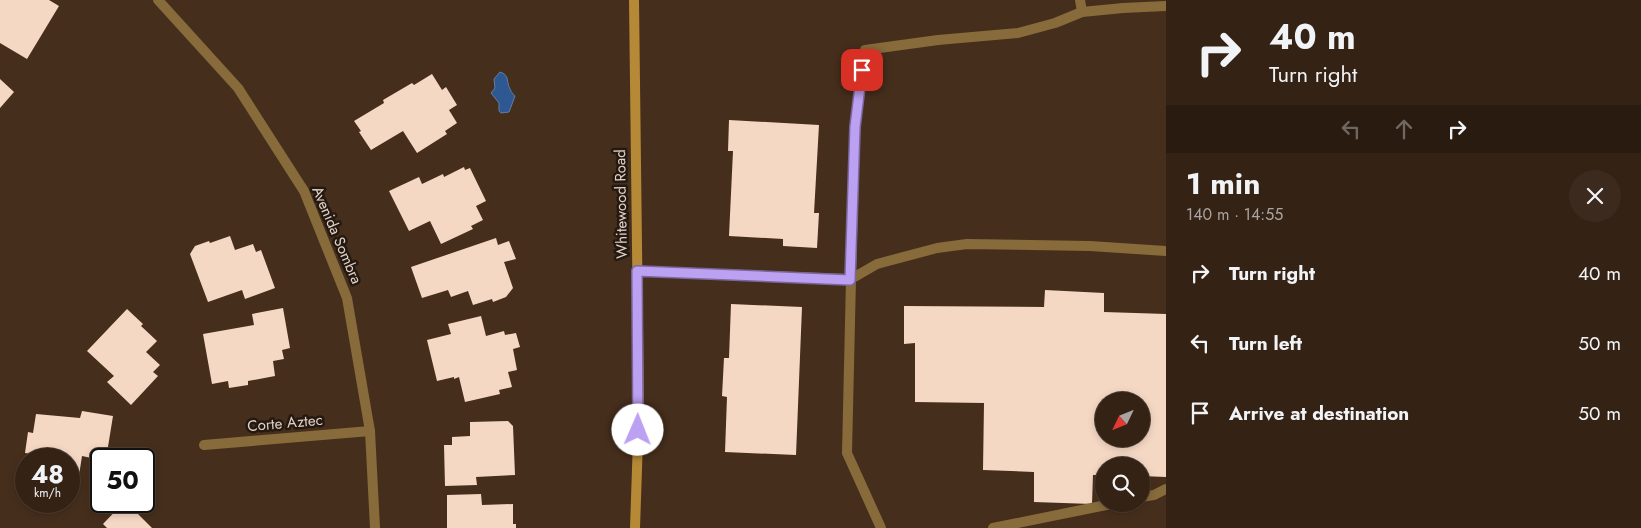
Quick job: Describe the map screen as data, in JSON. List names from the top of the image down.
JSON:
{
  "streets": {
    "main road": ["Whitewood Road"],
    "street": ["Avenida Sombra", "Corte Aztec"]
  },
  "crossings": [
    ["Avenida Sombra", "Corte Aztec"]
  ],
  "north": "bottom left",
  "page": {
    "turn": ["40 m", "Turn right"],
    "heading": ["1 min", "140 m · 14:55"],
    "list": [
      {
        "name": "Turn right",
        "value": "40 m"
      },
      {
        "name": "Turn left",
        "value": "50 m"
      },
      {
        "name": "Arrive at destination",
        "value": "50 m"
      }
    ],
    "speed": "48 km/h",
    "limit": "50"
  }
}
